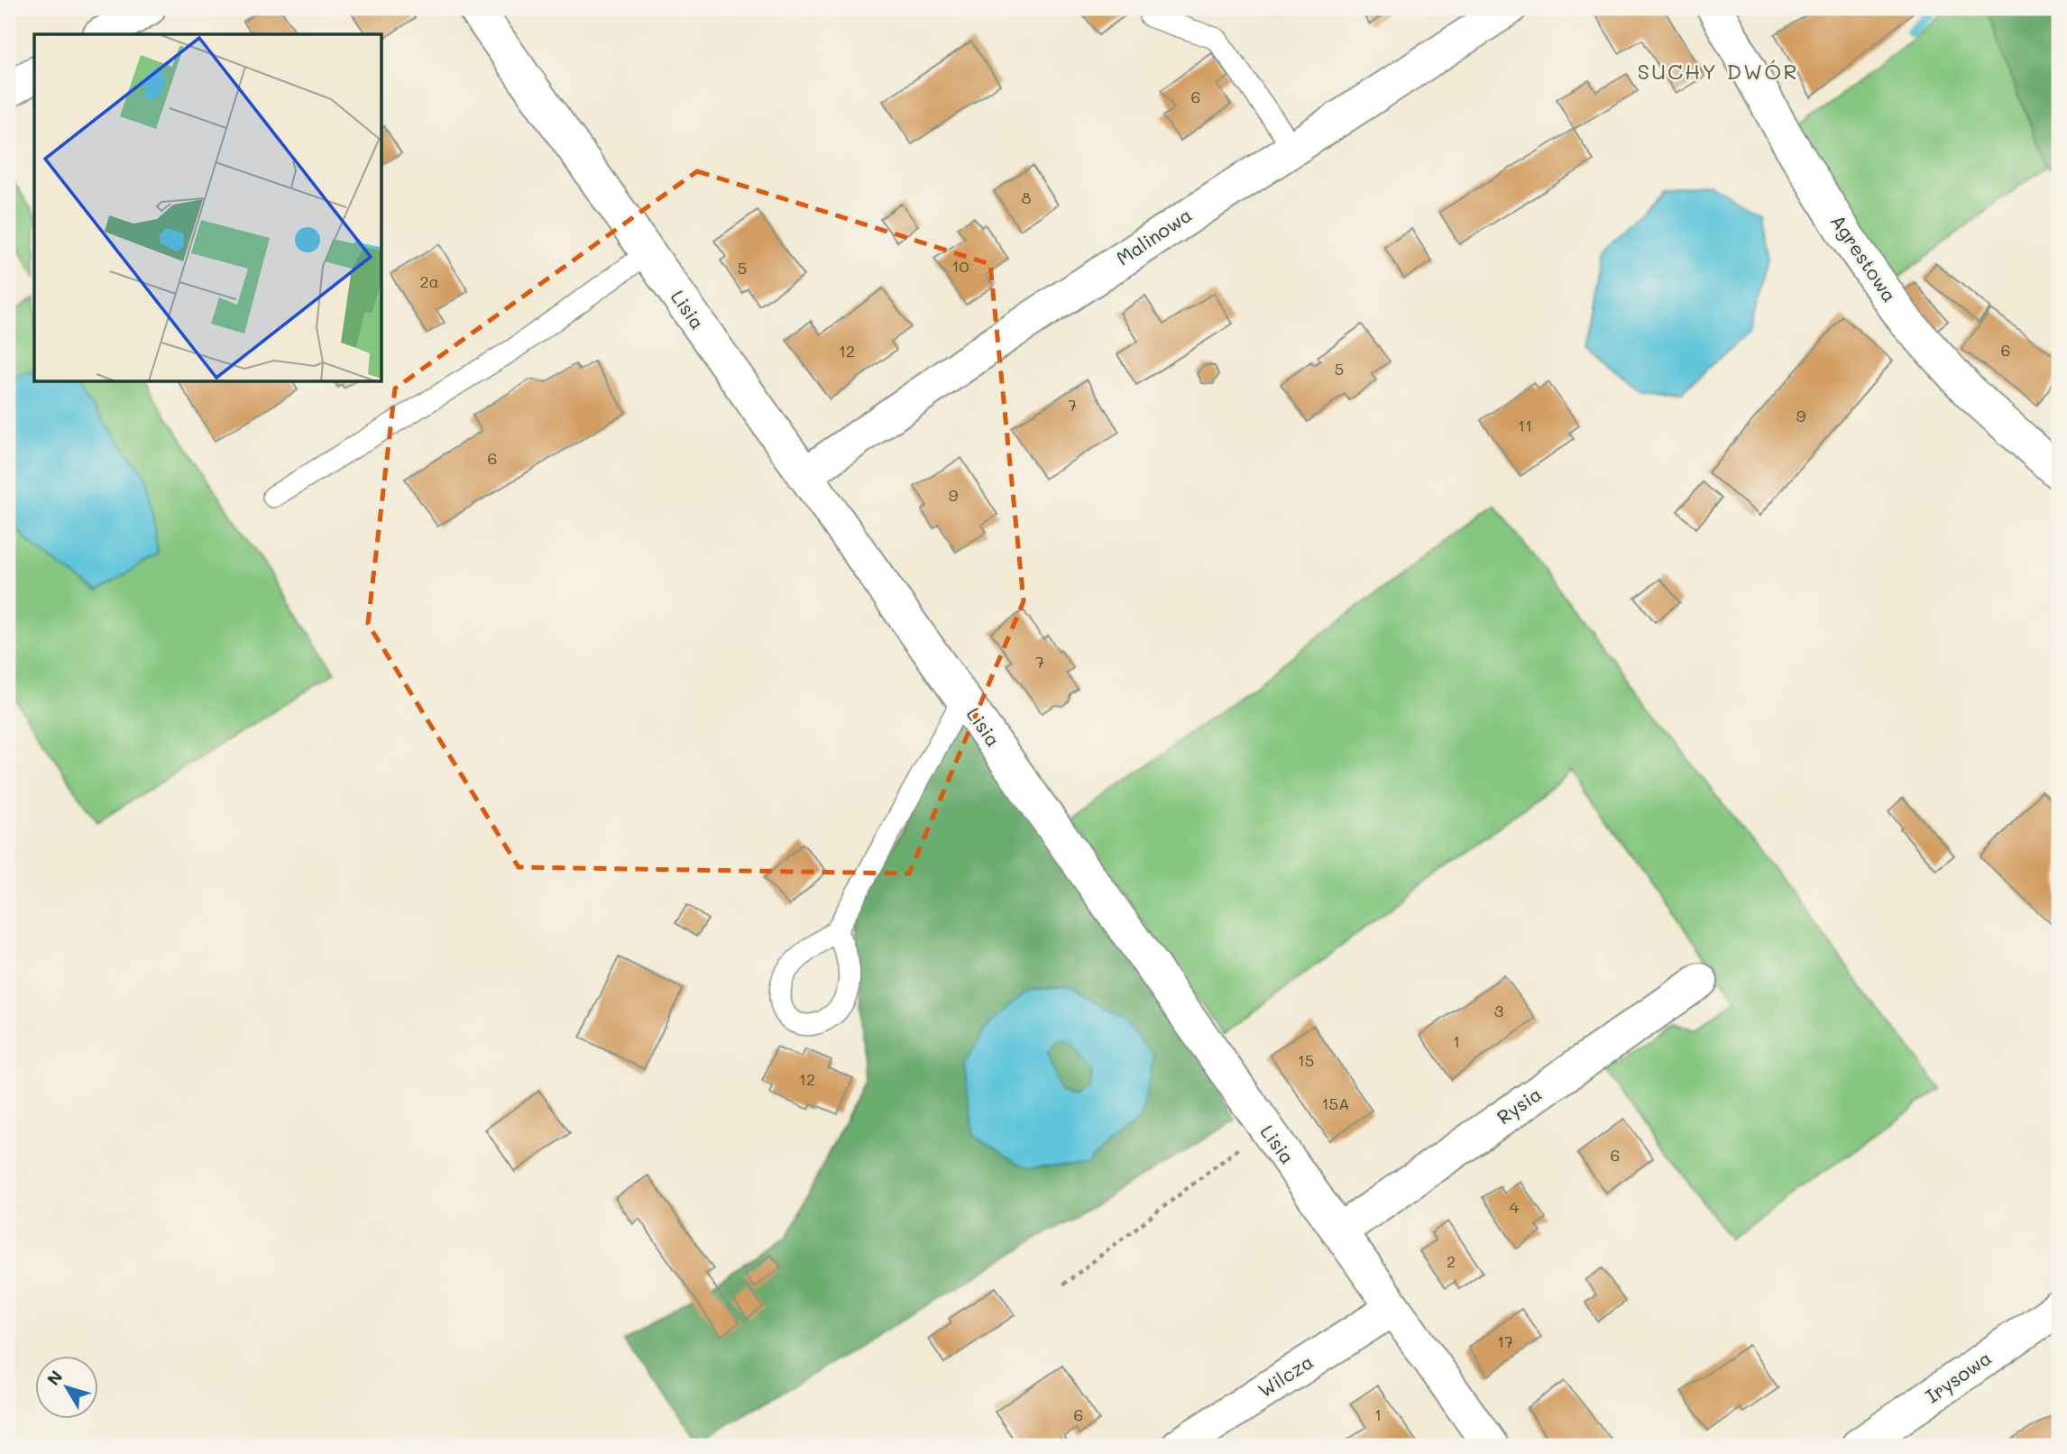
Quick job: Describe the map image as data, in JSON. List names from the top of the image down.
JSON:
{
  "streets": {
    "street": [
      "Malinowa",
      "Agrestowa",
      "Lisia",
      "Rysia",
      "Wilcza",
      "Irysowa"
    ]
  },
  "crossings": [
    ["Malinowa", "Lisia"],
    ["Lisia", "Rysia"],
    ["Lisia", "Wilcza"]
  ],
  "districts": ["SUCHY DWÓR"],
  "house_numbers": [
    "6",
    "8",
    "10",
    "5",
    "2a",
    "6",
    "12",
    "5",
    "7",
    "9",
    "11",
    "6",
    "9",
    "7",
    "3",
    "1",
    "15",
    "12",
    "15A",
    "6",
    "4",
    "2",
    "17",
    "6",
    "1"
  ],
  "north": "top left"
}
